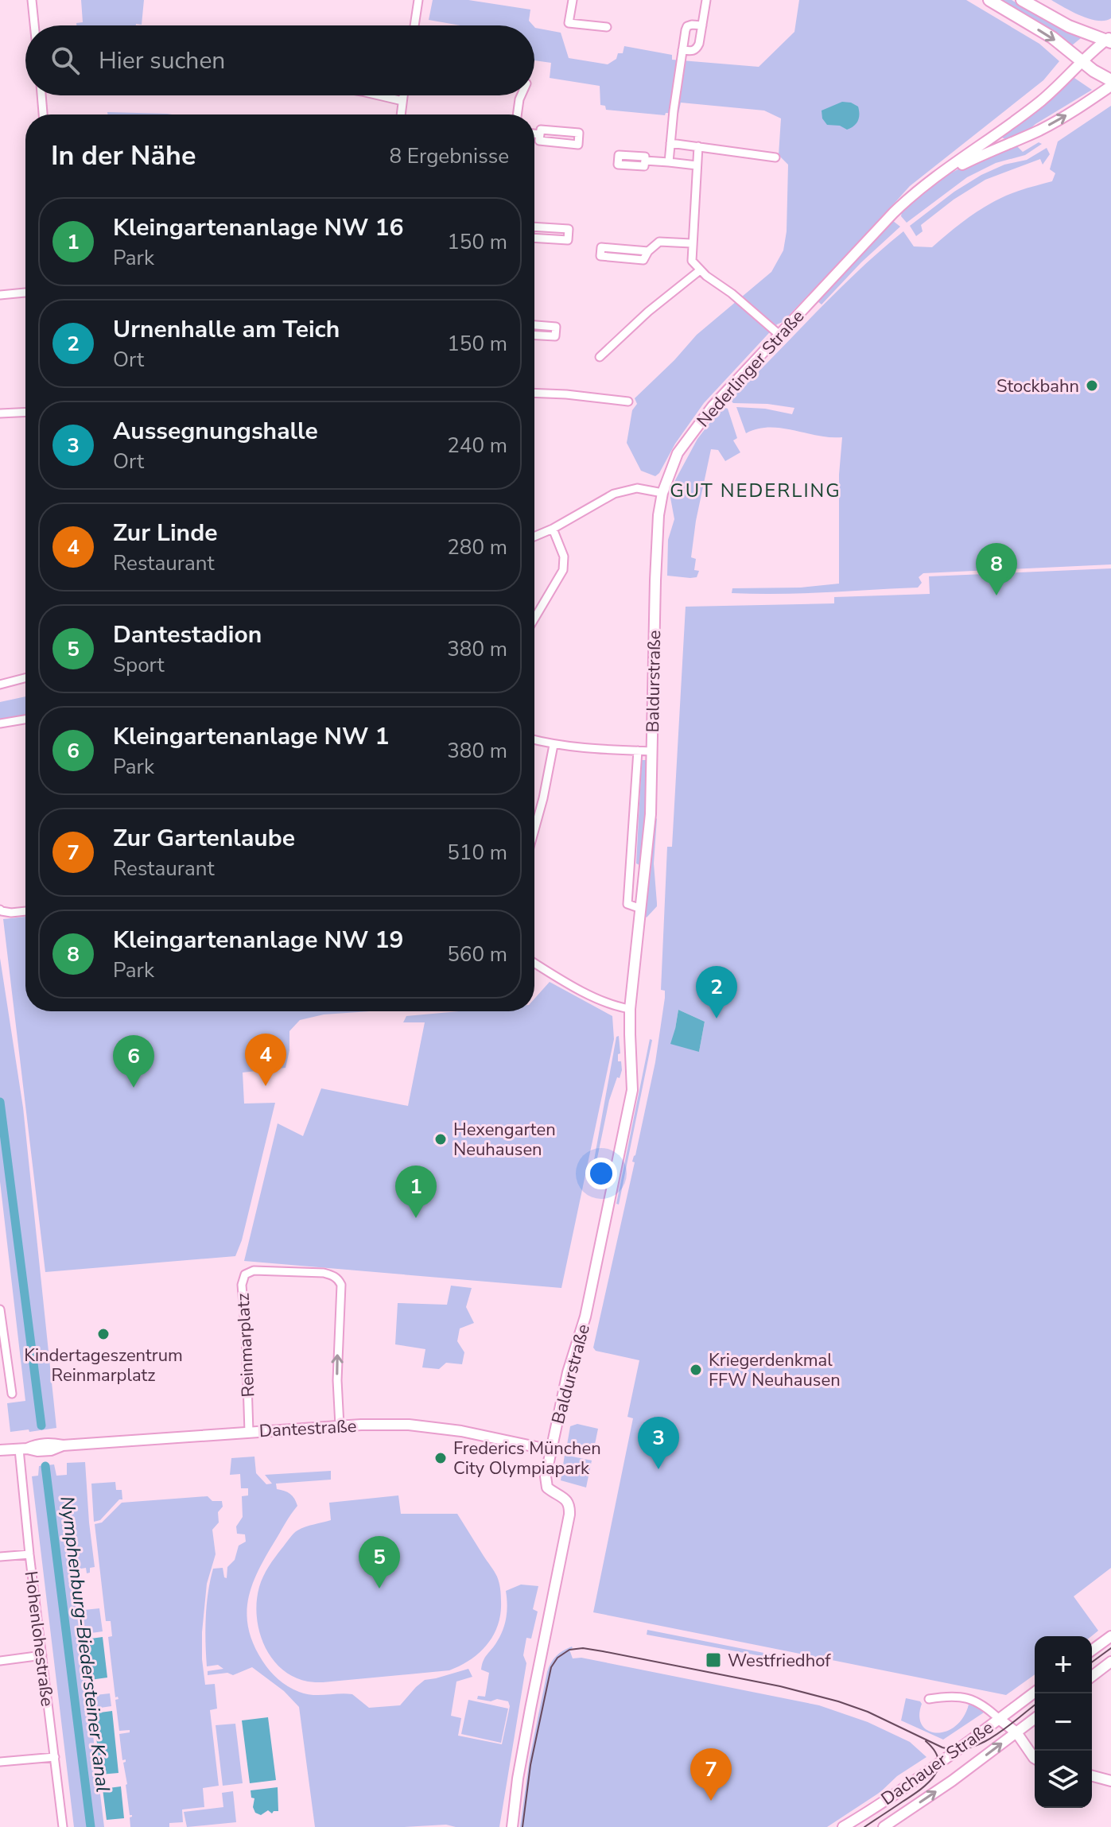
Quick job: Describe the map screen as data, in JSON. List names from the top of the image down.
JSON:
{
  "streets": {
    "street": [
      "Nederlinger Straße",
      "Baldurstraße",
      "Reinmarplatz",
      "Dantestraße",
      "Hohenlohestraße",
      "Dachauer Straße"
    ]
  },
  "crossings": [
    ["Nederlinger Straße", "Baldurstraße"],
    ["Baldurstraße", "Dantestraße"],
    ["Reinmarplatz", "Dantestraße"],
    ["Dantestraße", "Hohenlohestraße"]
  ],
  "districts": ["GUT NEDERLING"],
  "water": ["Nymphenburg-Biedersteiner Kanal"],
  "places": {
    "other": [
      "Stockbahn",
      "Hexengarten Neuhausen",
      "Kindertageszentrum Reinmarplatz",
      "Kriegerdenkmal FFW Neuhausen",
      "Frederics München City Olympiapark"
    ],
    "transit": ["Westfriedhof"]
  },
  "page": {
    "search": "Hier suchen",
    "heading": ["In der Nähe", "8 Ergebnisse"],
    "list": [
      {
        "mark": "1",
        "name": "Kleingartenanlage NW 16",
        "note": "Park",
        "value": "150 m"
      },
      {
        "mark": "2",
        "name": "Urnenhalle am Teich",
        "note": "Ort",
        "value": "150 m"
      },
      {
        "mark": "3",
        "name": "Aussegnungshalle",
        "note": "Ort",
        "value": "240 m"
      },
      {
        "mark": "4",
        "name": "Zur Linde",
        "note": "Restaurant",
        "value": "280 m"
      },
      {
        "mark": "5",
        "name": "Dantestadion",
        "note": "Sport",
        "value": "380 m"
      },
      {
        "mark": "6",
        "name": "Kleingartenanlage NW 1",
        "note": "Park",
        "value": "380 m"
      },
      {
        "mark": "7",
        "name": "Zur Gartenlaube",
        "note": "Restaurant",
        "value": "510 m"
      },
      {
        "mark": "8",
        "name": "Kleingartenanlage NW 19",
        "note": "Park",
        "value": "560 m"
      }
    ],
    "pins": [
      "8",
      "2",
      "4",
      "6",
      "1",
      "3",
      "5",
      "7"
    ],
    "map_buttons": ["+", "−"]
  }
}
